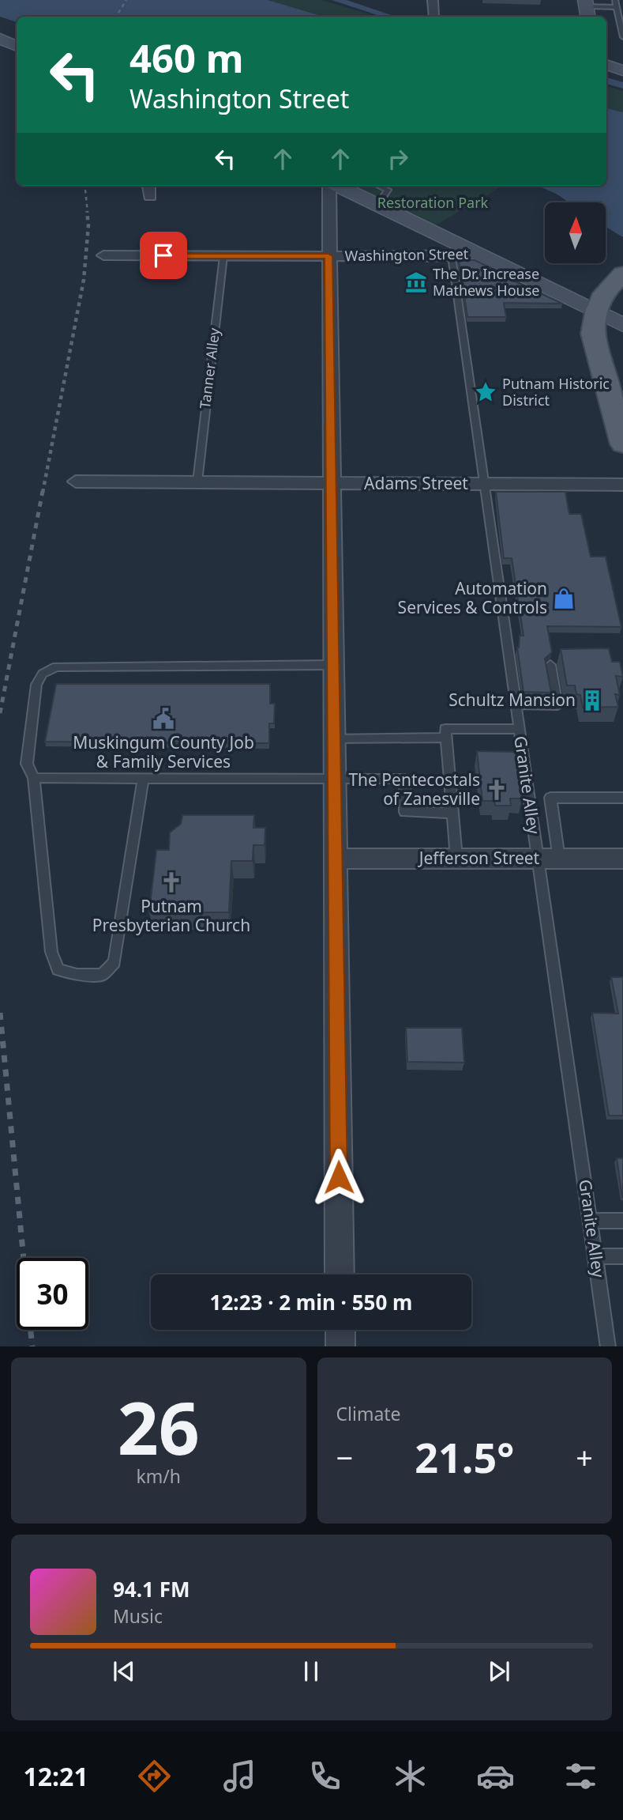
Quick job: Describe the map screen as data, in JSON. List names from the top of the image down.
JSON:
{
  "streets": {
    "street": ["Washington Street", "Adams Street", "Jefferson Street"],
    "lane": ["Tanner Alley", "Granite Alley"]
  },
  "crossings": [
    ["Washington Street", "Tanner Alley"],
    ["Washington Street", "Granite Alley"],
    ["Tanner Alley", "Adams Street"],
    ["Adams Street", "Granite Alley"],
    ["Granite Alley", "Jefferson Street"]
  ],
  "parks": ["Restoration Park"],
  "places": {
    "museum": ["The Dr. Increase Mathews House"],
    "place": ["Putnam Historic District"],
    "shop": ["Automation Services & Controls"],
    "building": ["Schultz Mansion"],
    "public building": ["Muskingum County Job & Family Services"],
    "church": ["The Pentecostals of Zanesville", "Putnam Presbyterian Church"]
  },
  "north": "top",
  "page": {
    "turn": ["460 m", "Washington Street"],
    "limit": "30",
    "trip": "12:23 · 2 min · 550 m",
    "tile": [
      ["26", "km/h"],
      "Climate"
    ],
    "heat": ["−", "21.5°", "+"],
    "song": ["94.1 FM", "Music"],
    "tabs": "12:21"
  }
}
